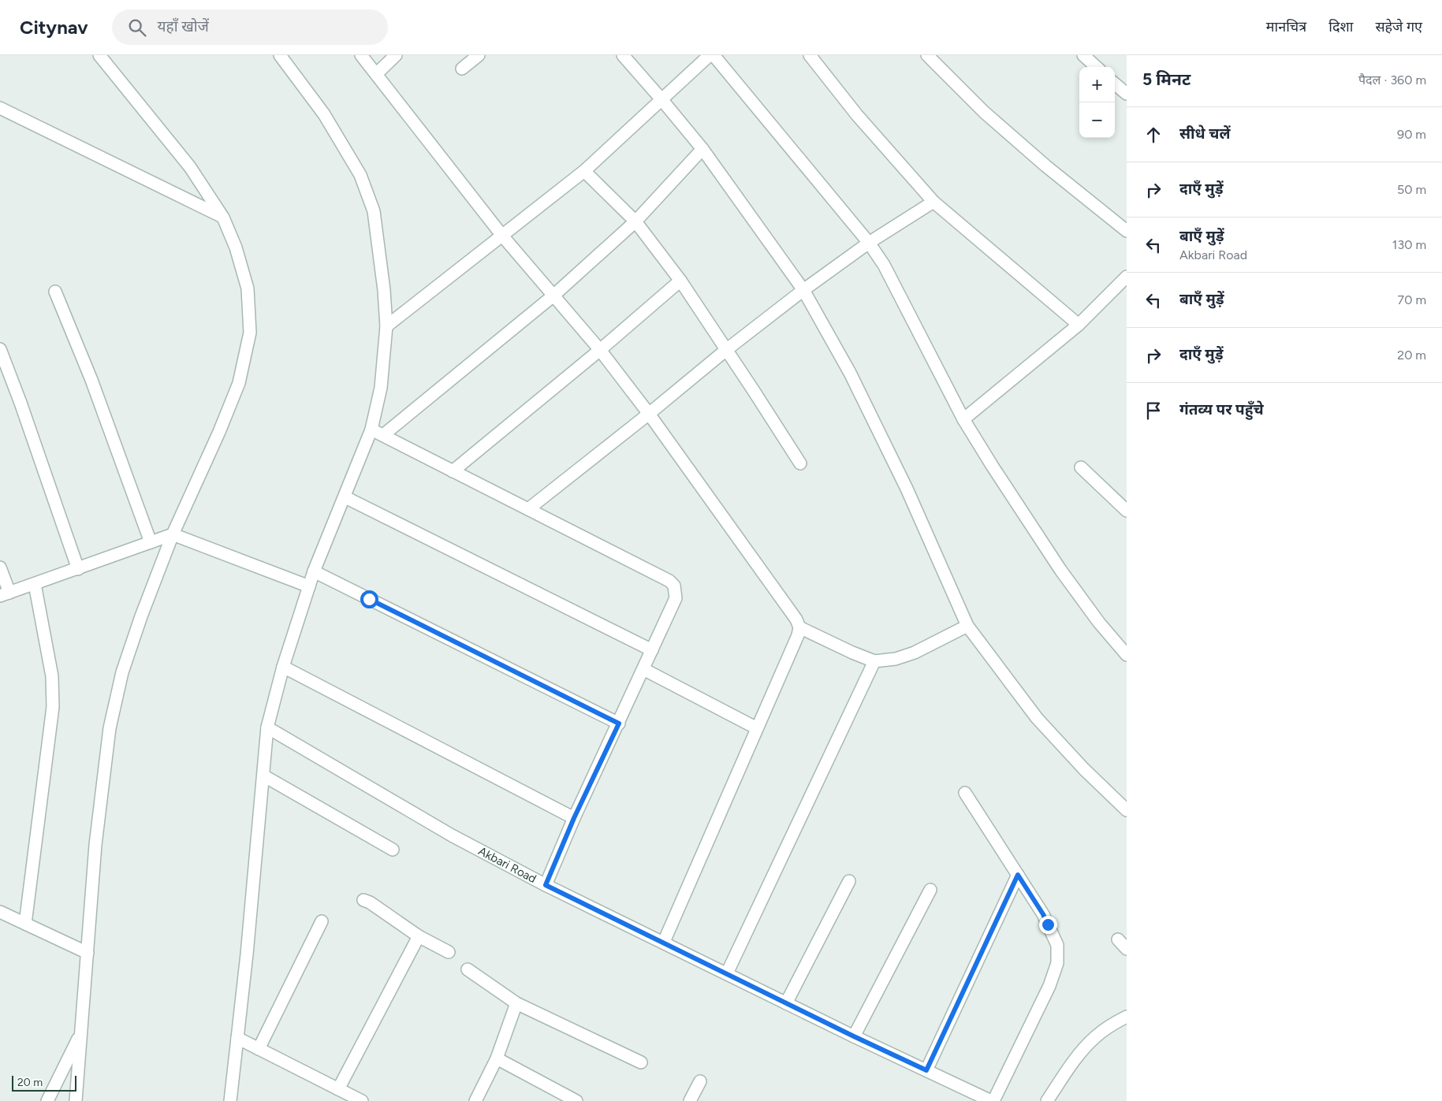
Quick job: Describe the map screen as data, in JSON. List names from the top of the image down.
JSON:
{
  "streets": {
    "street": ["Akbari Road"]
  },
  "scale_bar": "20 m",
  "page": {
    "header": "Citynav",
    "search": "यहाँ खोजें",
    "nav": ["मानचित्र", "दिशा", "सहेजे गए"],
    "heading": ["5 मिनट", "पैदल · 360 m"],
    "map_buttons": ["+", "−"],
    "list": [
      ["सीधे चलें", "90 m"],
      ["दाएँ मुड़ें", "50 m"],
      ["बाएँ मुड़ें", "Akbari Road", "130 m"],
      ["बाएँ मुड़ें", "70 m"],
      ["दाएँ मुड़ें", "20 m"],
      "गंतव्य पर पहुँचे"
    ],
    "scale": "20 m"
  }
}
